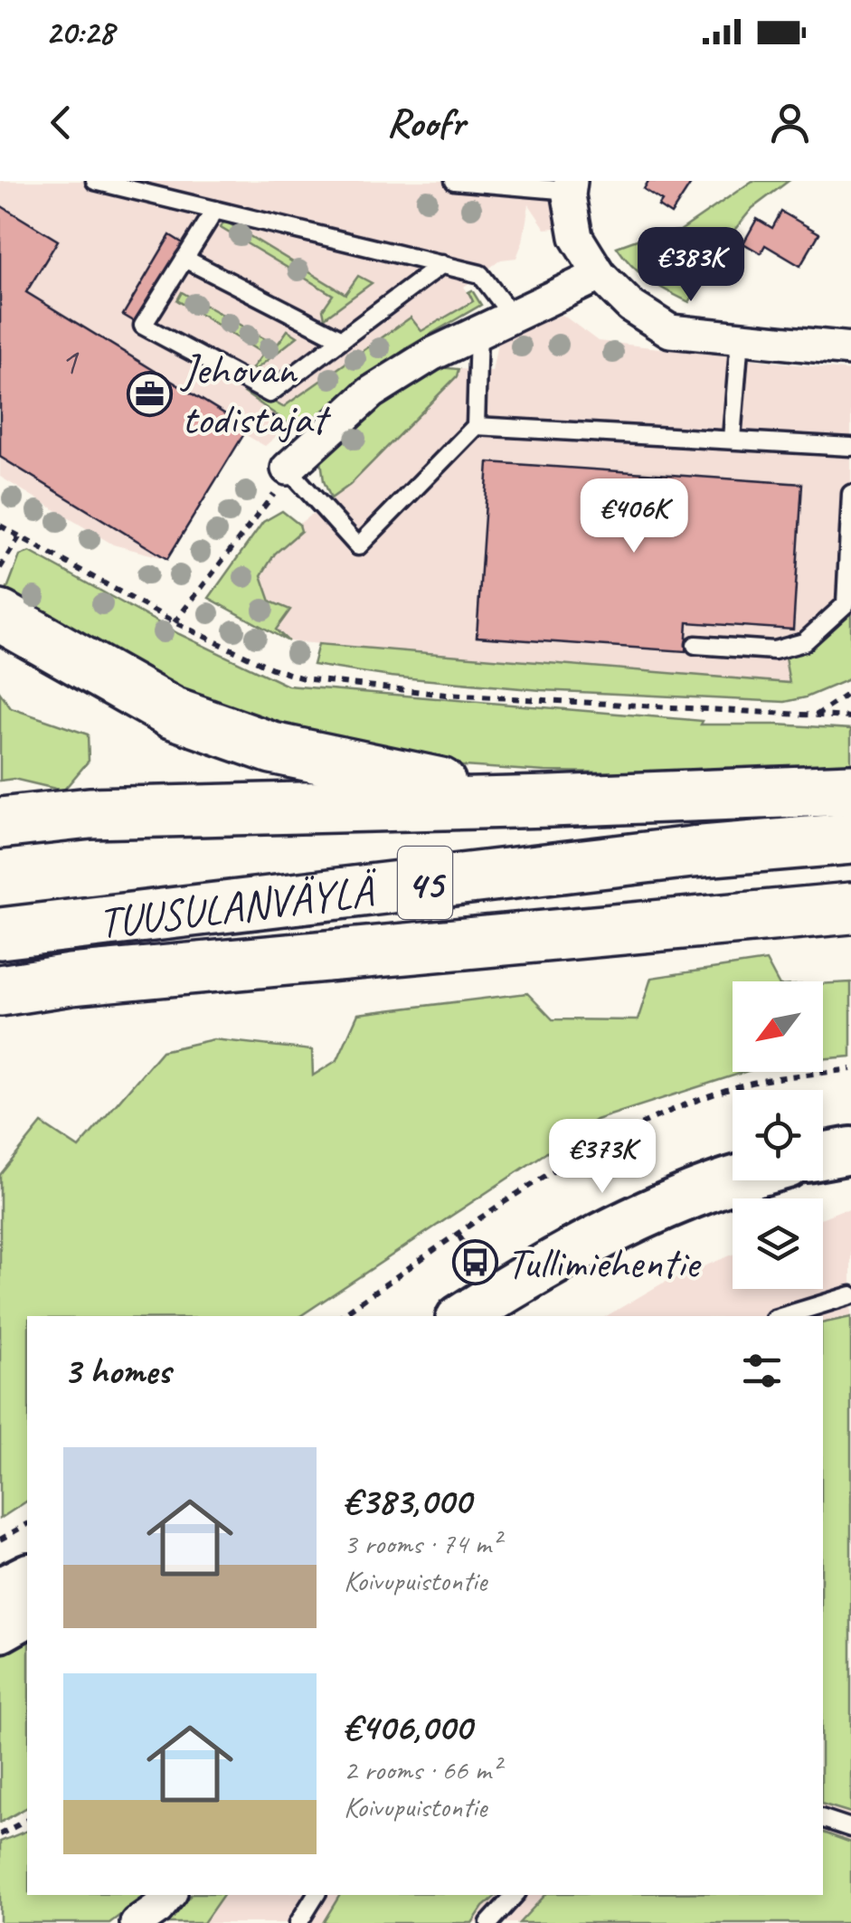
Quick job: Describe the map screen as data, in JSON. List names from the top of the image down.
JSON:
{
  "streets": {
    "highway": ["45", "TUUSULANVÄYLÄ"]
  },
  "places": {
    "office": ["Jehovan todistajat"],
    "bus stop": ["Tullimiehentie"]
  },
  "house_numbers": ["1"],
  "north": "bottom left",
  "page": {
    "status": "20:28",
    "header": "Roofr",
    "price": ["€383K", "€406K", "€373K"],
    "heading": "3 homes",
    "list": [
      {
        "name": "€383,000",
        "note": "3 rooms · 74 m² · Koivupuistontie"
      },
      {
        "name": "€406,000",
        "note": "2 rooms · 66 m² · Koivupuistontie"
      }
    ]
  }
}
